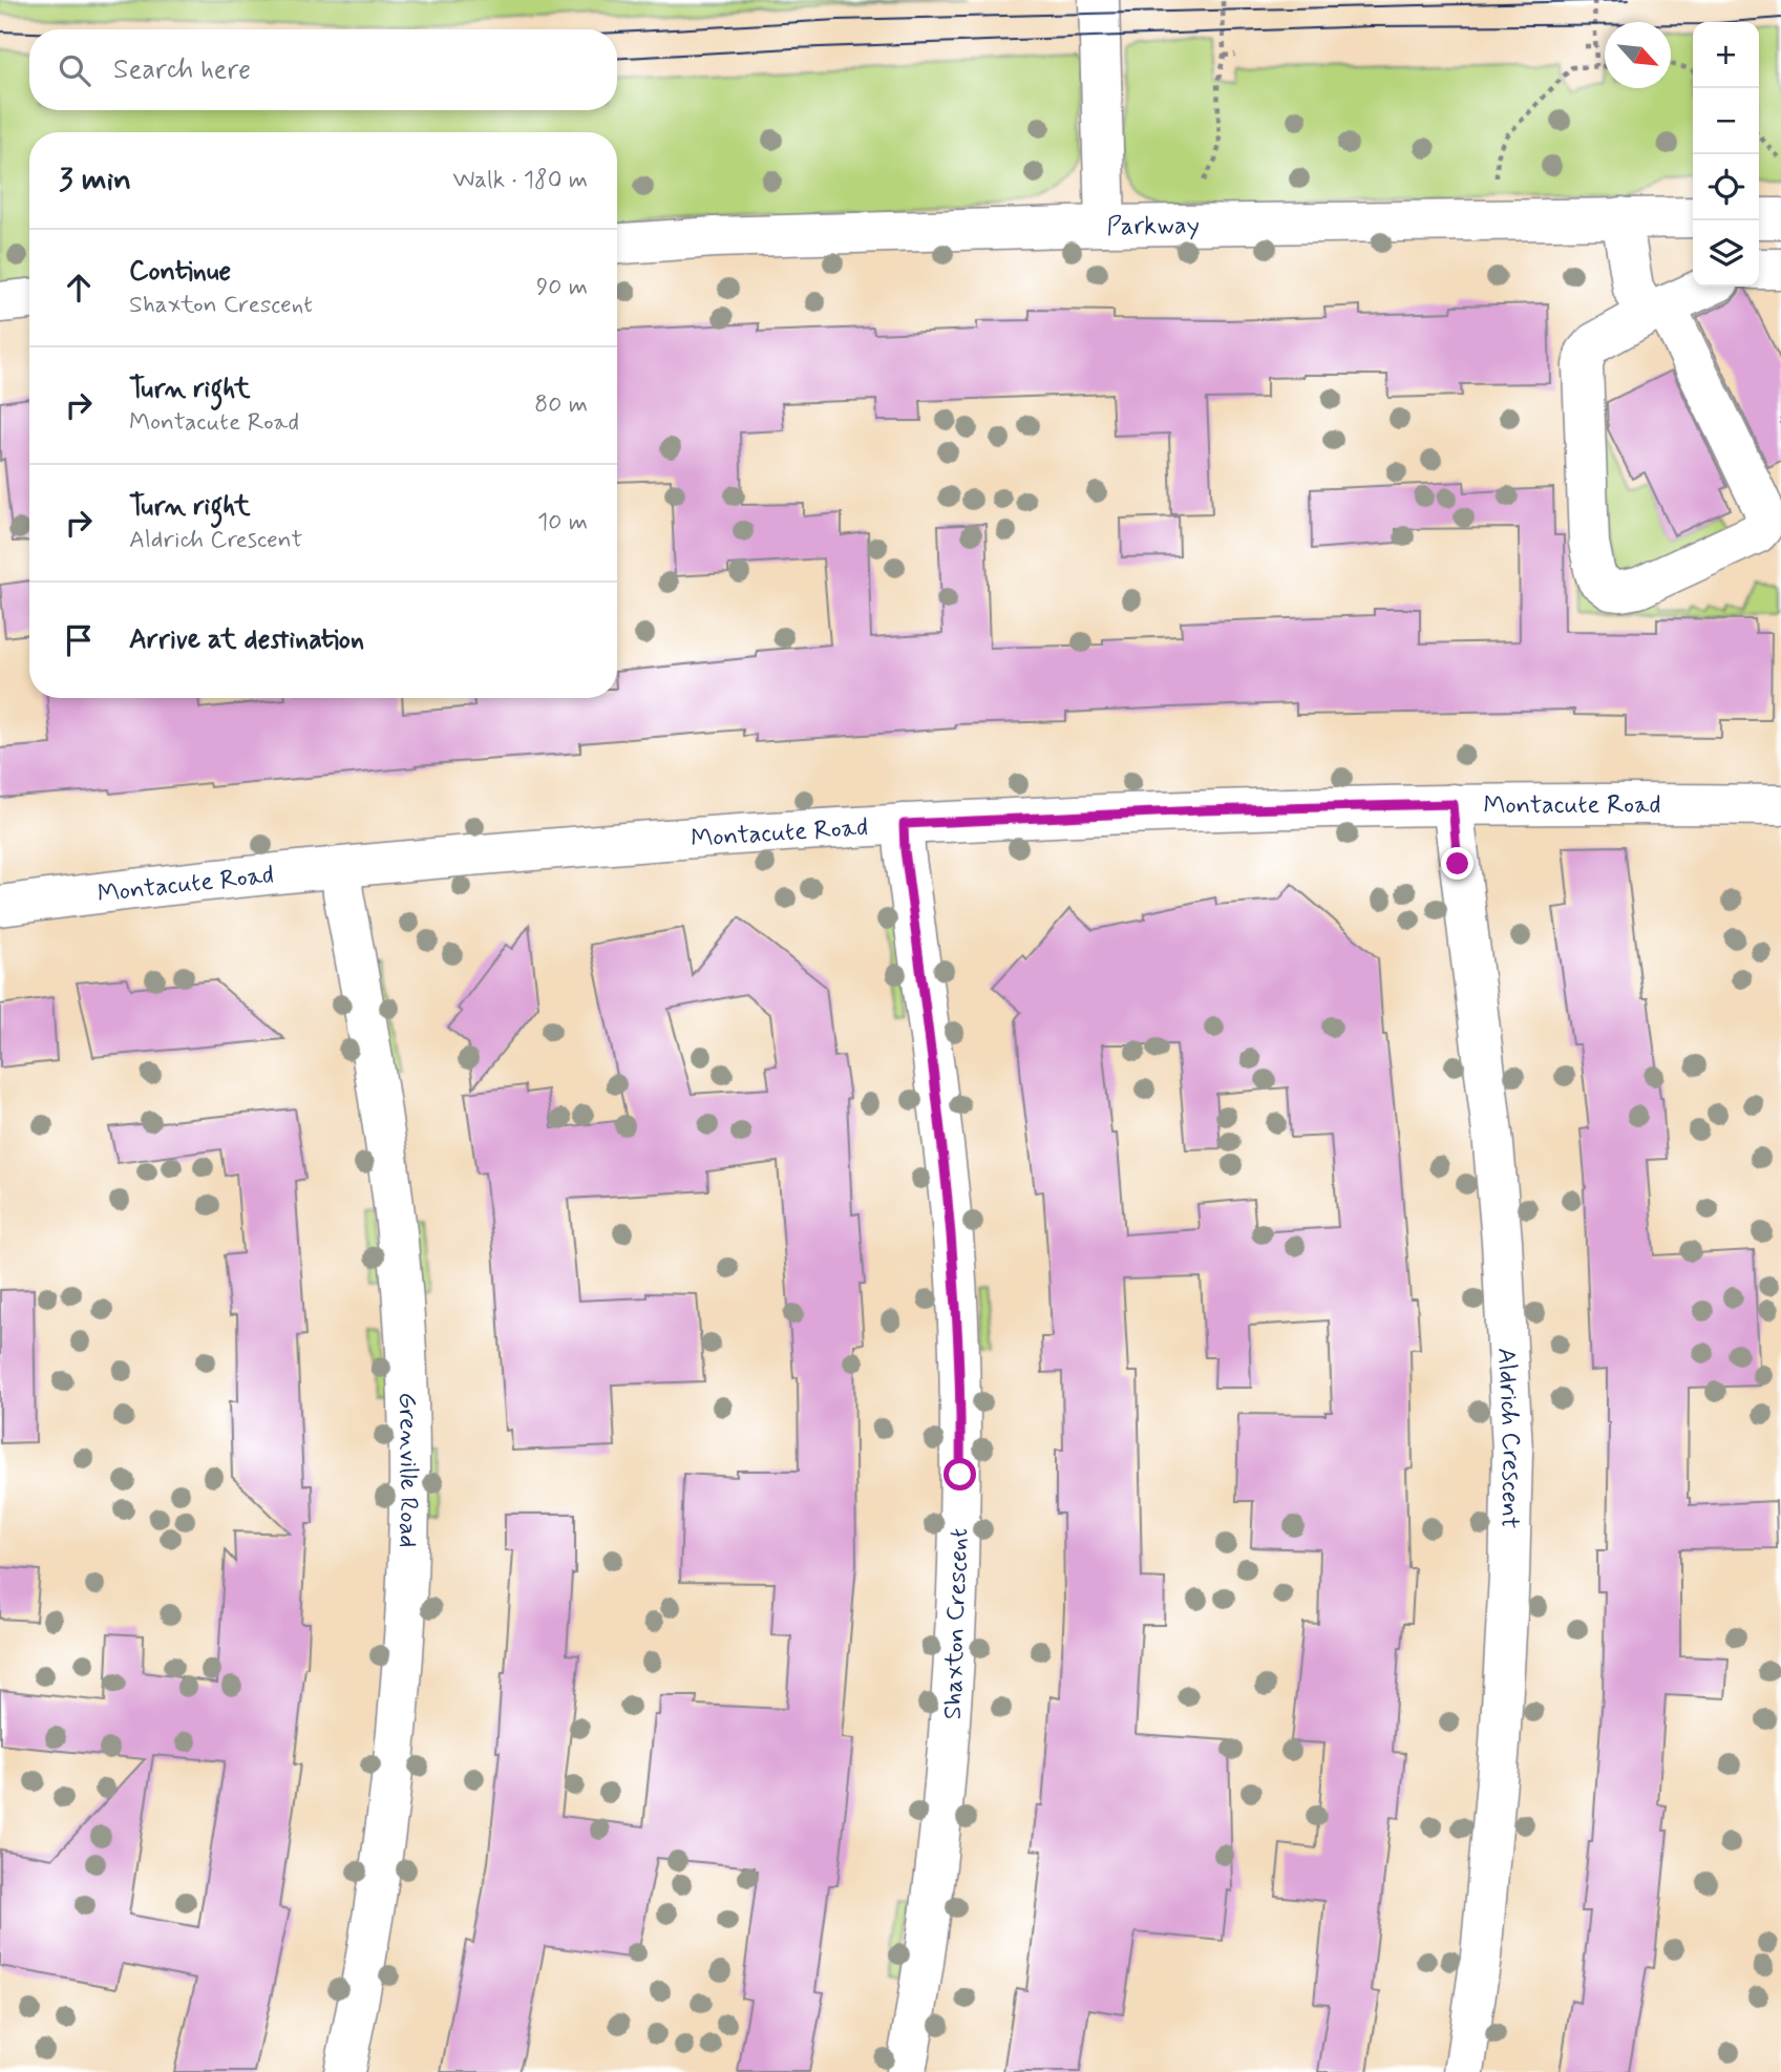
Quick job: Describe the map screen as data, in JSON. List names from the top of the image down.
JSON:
{
  "streets": {
    "street": [
      "Parkway",
      "Montacute Road",
      "Aldrich Crescent",
      "Grenville Road",
      "Shaxton Crescent"
    ]
  },
  "crossings": [
    ["Montacute Road", "Aldrich Crescent"],
    ["Montacute Road", "Grenville Road"],
    ["Montacute Road", "Shaxton Crescent"]
  ],
  "north": "bottom right",
  "page": {
    "map_buttons": ["+", "−"],
    "search": "Search here",
    "heading": ["3 min", "Walk · 180 m"],
    "list": [
      ["Continue", "Shaxton Crescent", "90 m"],
      ["Turn right", "Montacute Road", "80 m"],
      ["Turn right", "Aldrich Crescent", "10 m"],
      "Arrive at destination"
    ]
  }
}
